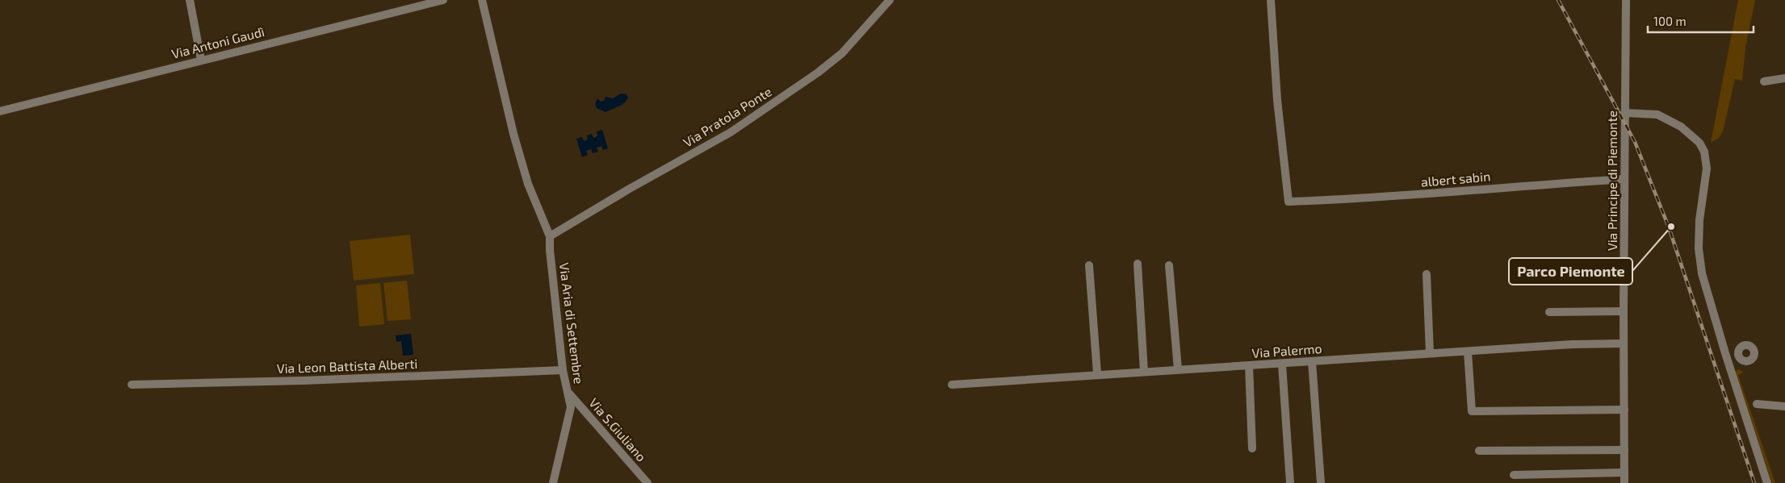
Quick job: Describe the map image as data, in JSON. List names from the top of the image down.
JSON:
{
  "streets": {
    "street": [
      "Via Antoni Gaudì",
      "Via Pratola Ponte",
      "albert sabin",
      "Via Principe di Piemonte",
      "Via Aria di Settembre",
      "Via Palermo",
      "Via Leon Battista Alberti",
      "Via S.Giuliano"
    ]
  },
  "crossings": [
    ["Via Pratola Ponte", "Via Aria di Settembre"],
    ["albert sabin", "Via Principe di Piemonte"],
    ["Via Principe di Piemonte", "Via Palermo"],
    ["Via Aria di Settembre", "Via Leon Battista Alberti"],
    ["Via Aria di Settembre", "Via S.Giuliano"]
  ],
  "places": ["Parco Piemonte"],
  "scale_bar": "100 m"
}
